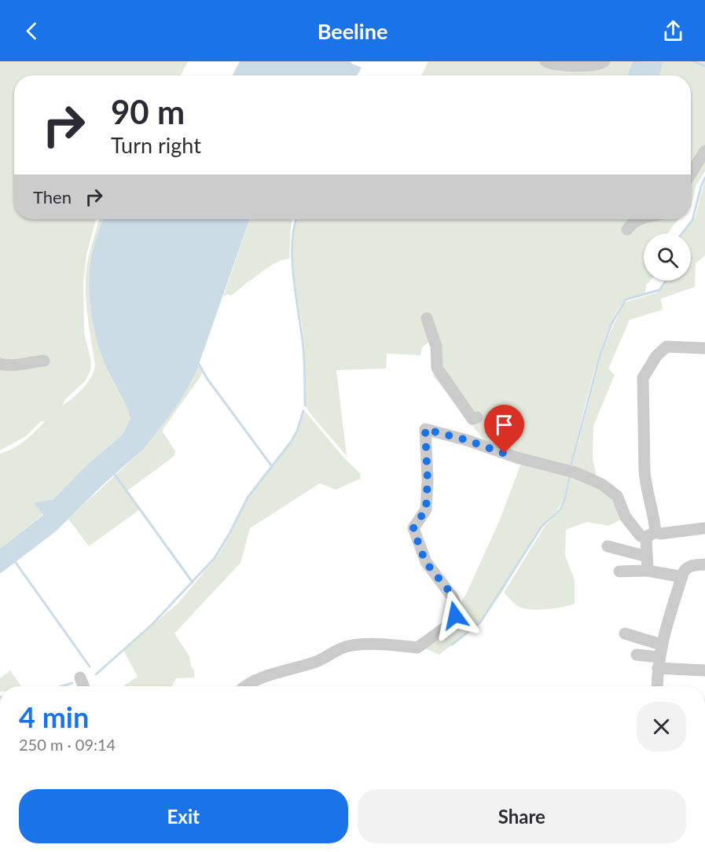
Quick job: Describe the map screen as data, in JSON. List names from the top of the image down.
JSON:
{
  "page": {
    "header": "Beeline",
    "turn": ["90 m", "Turn right"],
    "then": "Then",
    "heading": ["4 min", "250 m · 09:14"],
    "buttons": ["Exit", "Share"]
  }
}
